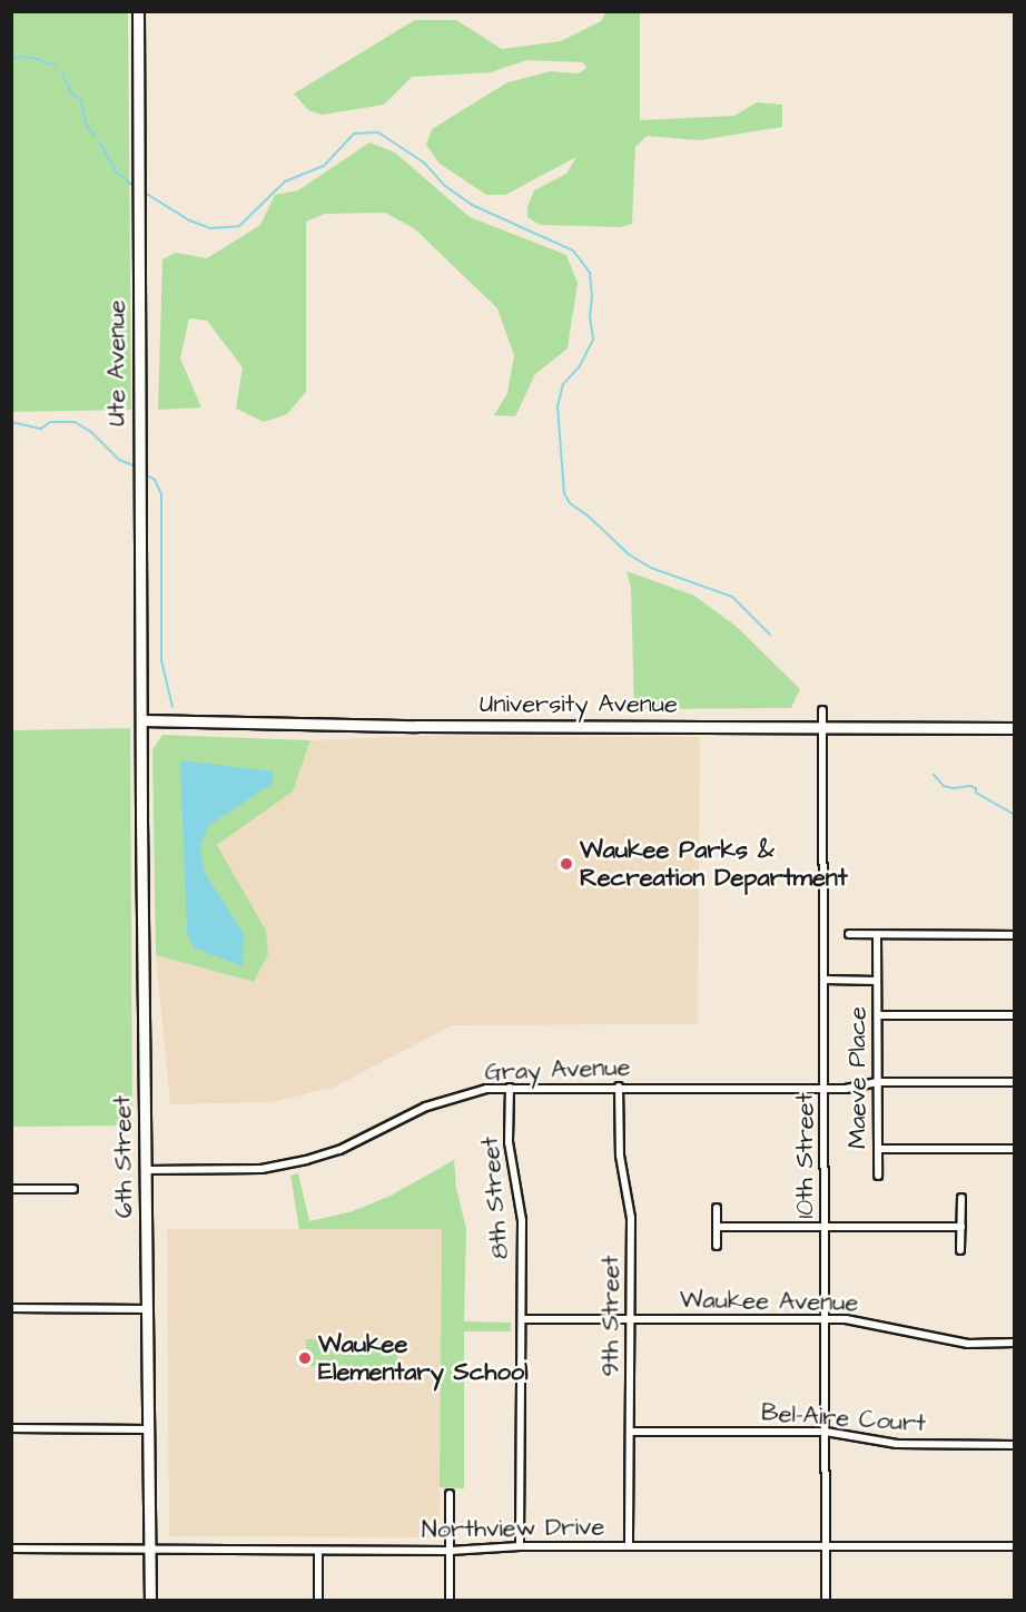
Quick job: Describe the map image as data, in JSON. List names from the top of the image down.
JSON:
{
  "streets": {
    "main road": ["Ute Avenue", "University Avenue", "6th Street"],
    "street": [
      "Gray Avenue",
      "Maeve Place",
      "10th Street",
      "8th Street",
      "Waukee Avenue",
      "9th Street",
      "Bel-Aire Court",
      "Northview Drive"
    ]
  },
  "crossings": [
    ["Ute Avenue", "University Avenue"],
    ["Ute Avenue", "6th Street"],
    ["University Avenue", "10th Street"],
    ["University Avenue", "6th Street"],
    ["Gray Avenue", "Maeve Place"],
    ["Gray Avenue", "10th Street"],
    ["Gray Avenue", "6th Street"],
    ["Gray Avenue", "8th Street"],
    ["Gray Avenue", "9th Street"],
    ["10th Street", "Waukee Avenue"],
    ["10th Street", "Bel-Aire Court"],
    ["10th Street", "Northview Drive"],
    ["6th Street", "Northview Drive"],
    ["8th Street", "Waukee Avenue"],
    ["8th Street", "Northview Drive"],
    ["Waukee Avenue", "9th Street"],
    ["9th Street", "Bel-Aire Court"],
    ["9th Street", "Northview Drive"]
  ],
  "places": ["Waukee Parks & Recreation Department", "Waukee Elementary School"]
}
